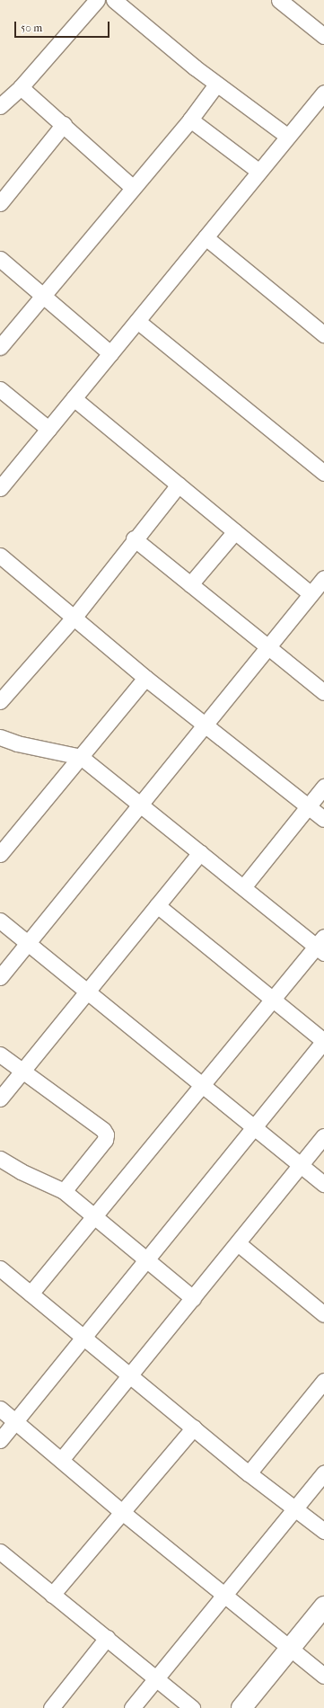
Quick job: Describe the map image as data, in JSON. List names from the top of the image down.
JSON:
{
  "scale_bar": "50 m"
}
